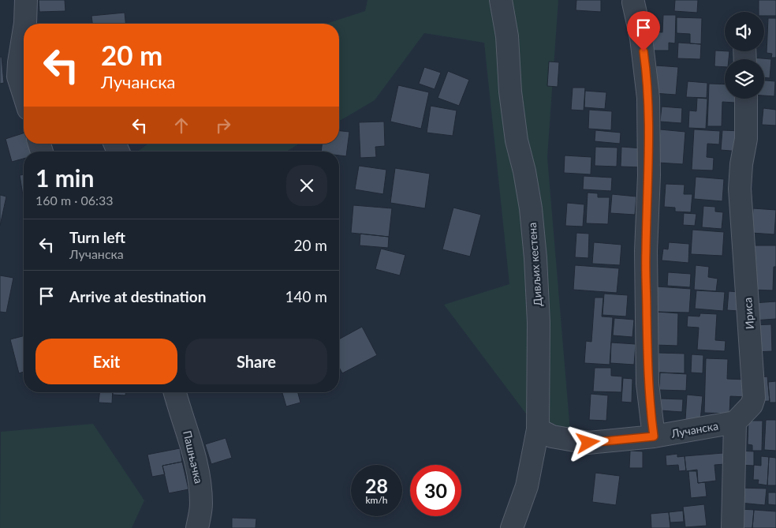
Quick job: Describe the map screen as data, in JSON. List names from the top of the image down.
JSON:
{
  "streets": {
    "street": [
      "Дивљих кестена",
      "Ириса",
      "Лучанска",
      "Пашњачка"
    ]
  },
  "crossings": [
    ["Дивљих кестена", "Лучанска"],
    ["Ириса", "Лучанска"]
  ],
  "page": {
    "turn": ["20 m", "Лучанска"],
    "heading": ["1 min", "160 m · 06:33"],
    "list": [
      {
        "name": "Turn left",
        "note": "Лучанска",
        "value": "20 m"
      },
      {
        "name": "Arrive at destination",
        "value": "140 m"
      }
    ],
    "buttons": ["Exit", "Share"],
    "speed": "28 km/h",
    "limit": "30"
  }
}
